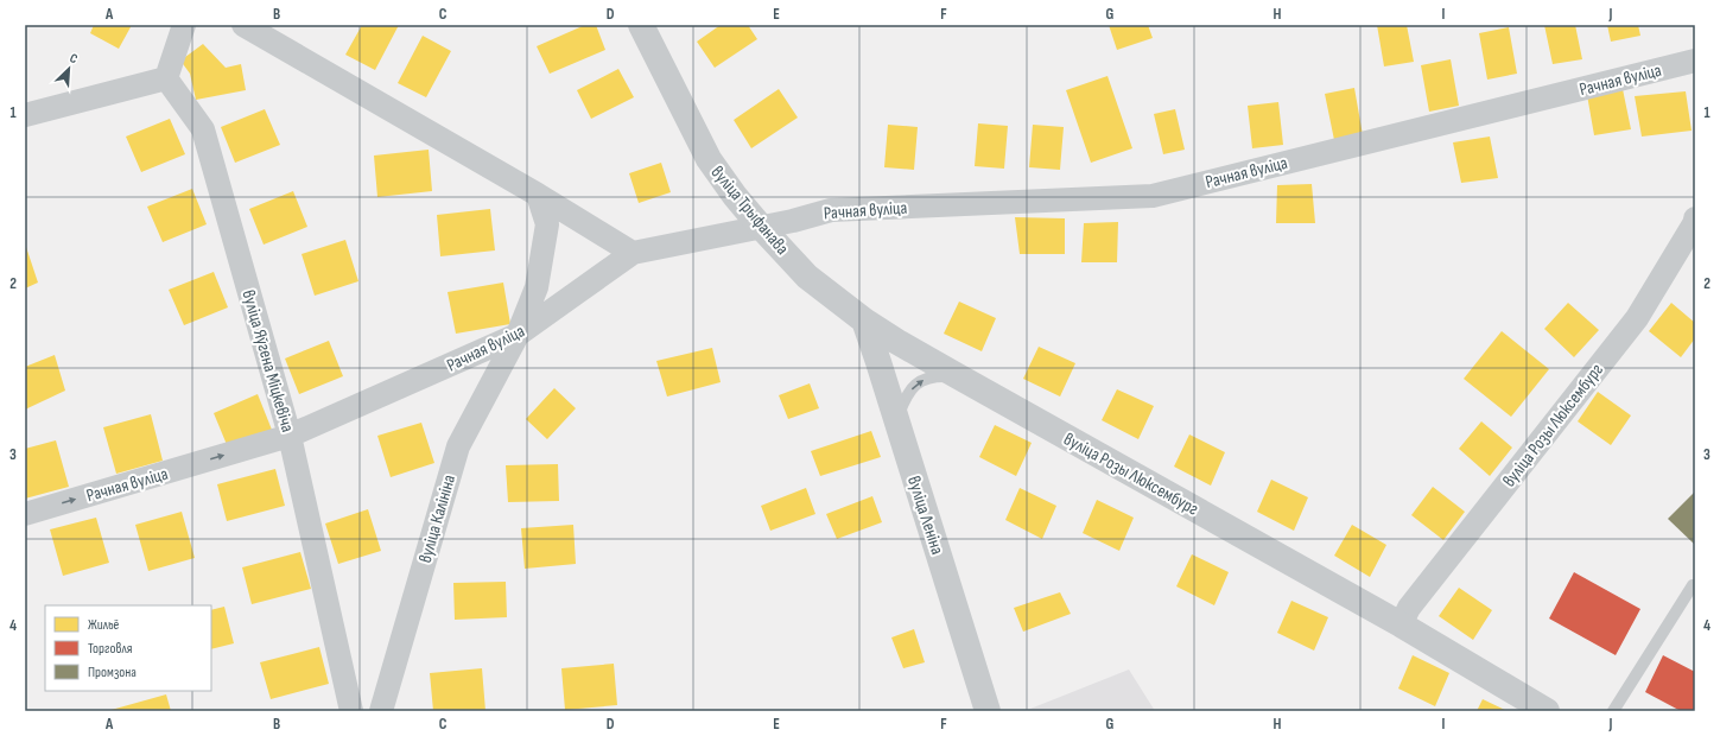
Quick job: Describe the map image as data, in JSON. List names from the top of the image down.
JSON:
{
  "streets": {
    "street": [
      "Рачная вуліца",
      "вуліца Трыфанава",
      "вуліца Яўгена Міцкевіча",
      "вуліца Розы Люксембург",
      "вуліца Леніна",
      "вуліца Калініна"
    ]
  },
  "crossings": [
    ["Рачная вуліца", "вуліца Трыфанава"],
    ["Рачная вуліца", "вуліца Яўгена Міцкевіча"],
    ["Рачная вуліца", "вуліца Калініна"],
    ["вуліца Трыфанава", "вуліца Розы Люксембург"],
    ["вуліца Трыфанава", "вуліца Леніна"],
    ["вуліца Розы Люксембург", "вуліца Леніна"]
  ],
  "legend": ["Жильё", "Торговля", "Промзона"],
  "north": "top right",
  "grid": {
    "columns": [
      "A",
      "B",
      "C",
      "D",
      "E",
      "F",
      "G",
      "H",
      "I",
      "J"
    ],
    "rows": [
      "1",
      "2",
      "3",
      "4"
    ]
  }
}
